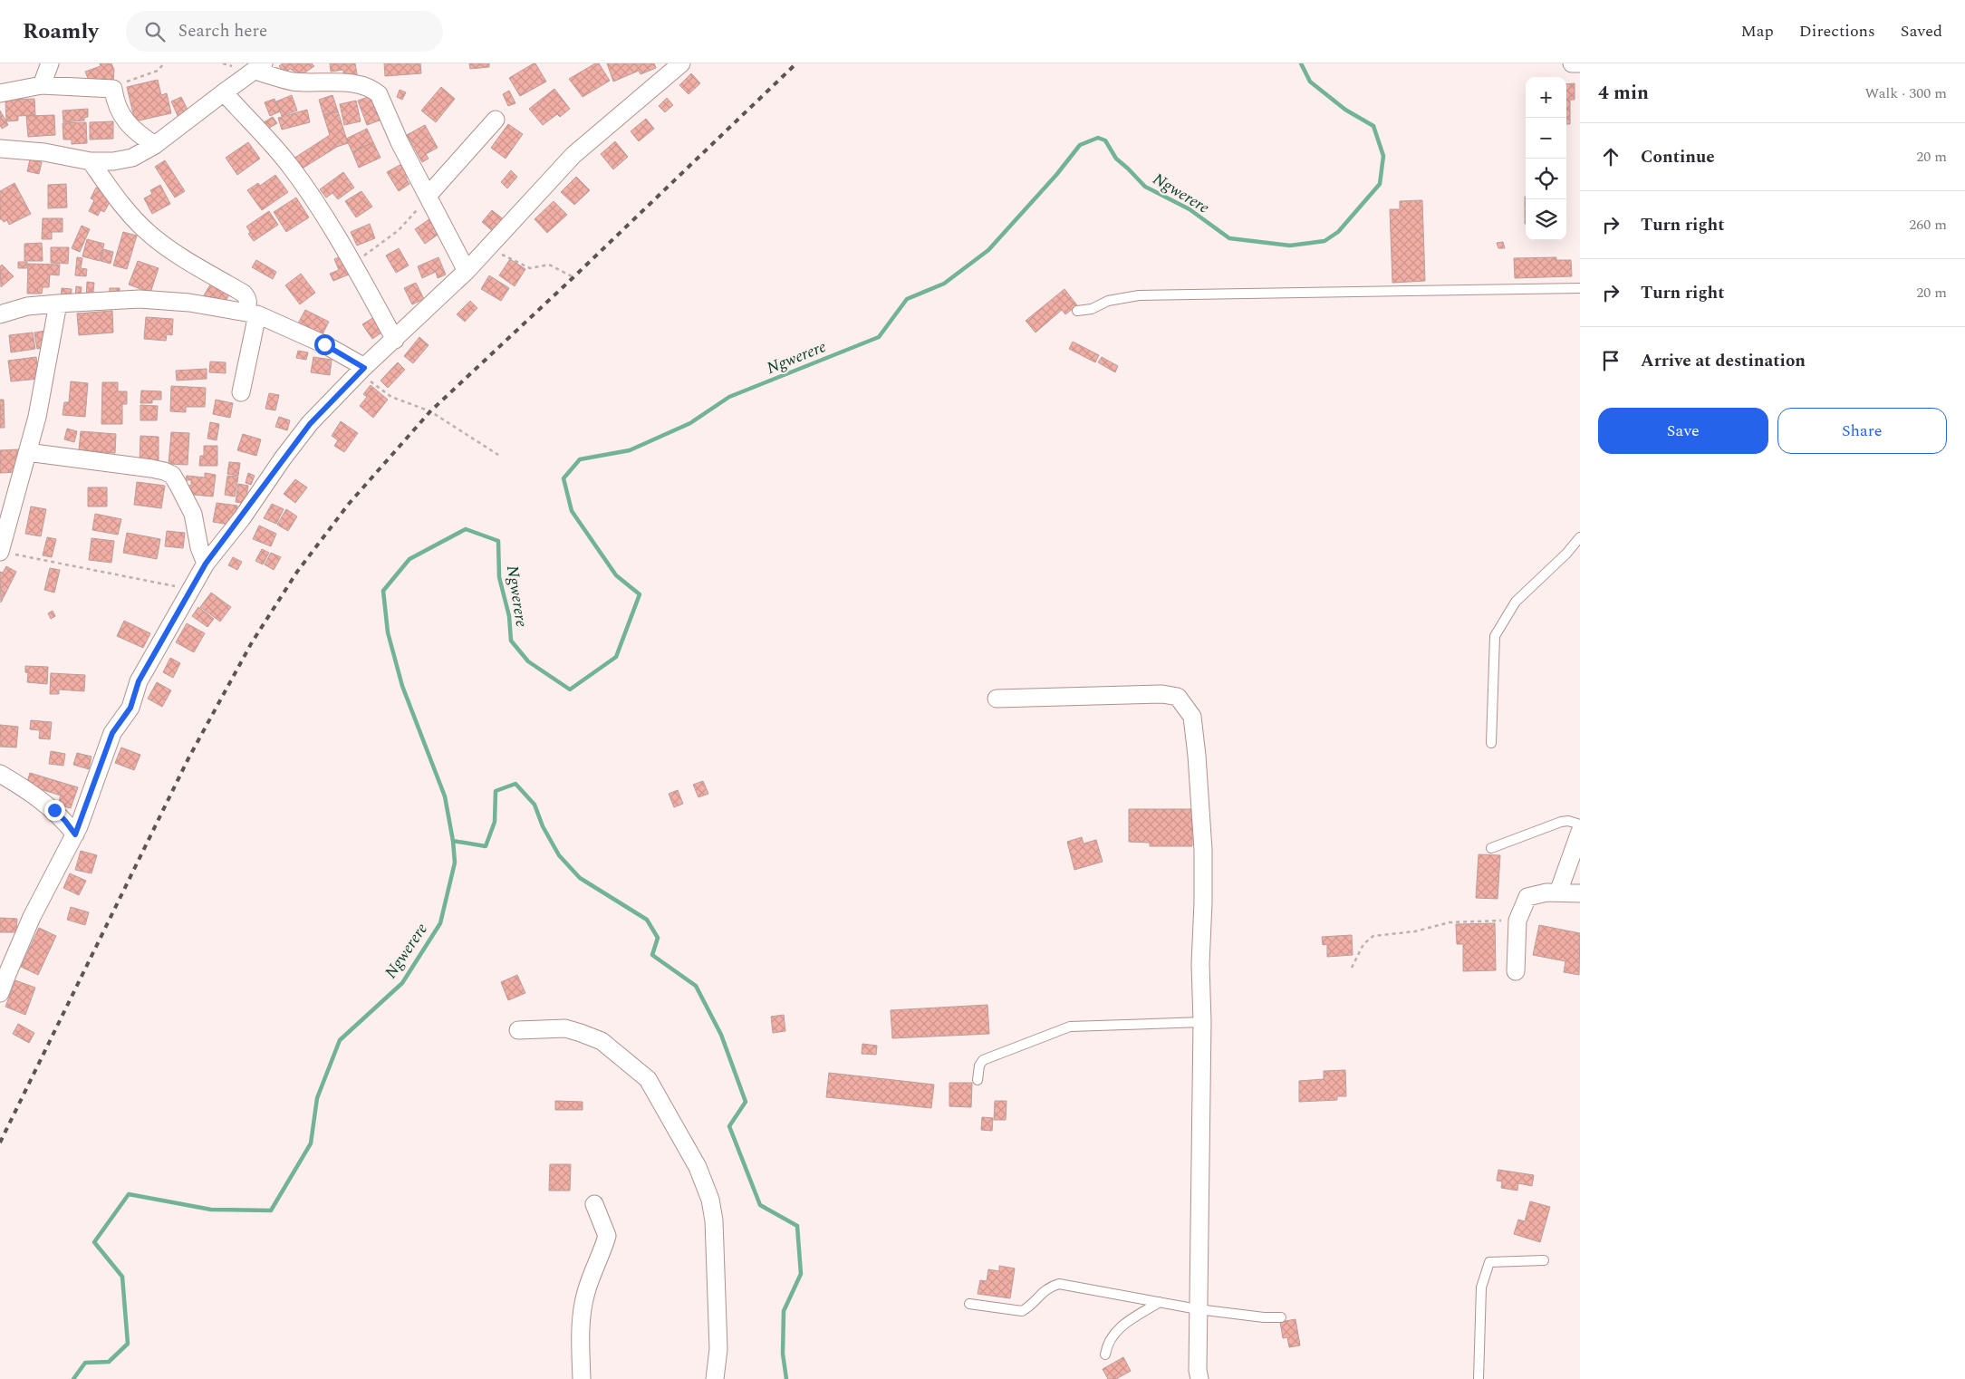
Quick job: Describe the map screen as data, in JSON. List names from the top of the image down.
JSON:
{
  "water": ["Ngwerere"],
  "page": {
    "header": "Roamly",
    "search": "Search here",
    "nav": ["Map", "Directions", "Saved"],
    "heading": ["4 min", "Walk · 300 m"],
    "map_buttons": ["+", "−"],
    "list": [
      ["Continue", "20 m"],
      ["Turn right", "260 m"],
      ["Turn right", "20 m"],
      "Arrive at destination"
    ],
    "buttons": ["Save", "Share"]
  }
}
